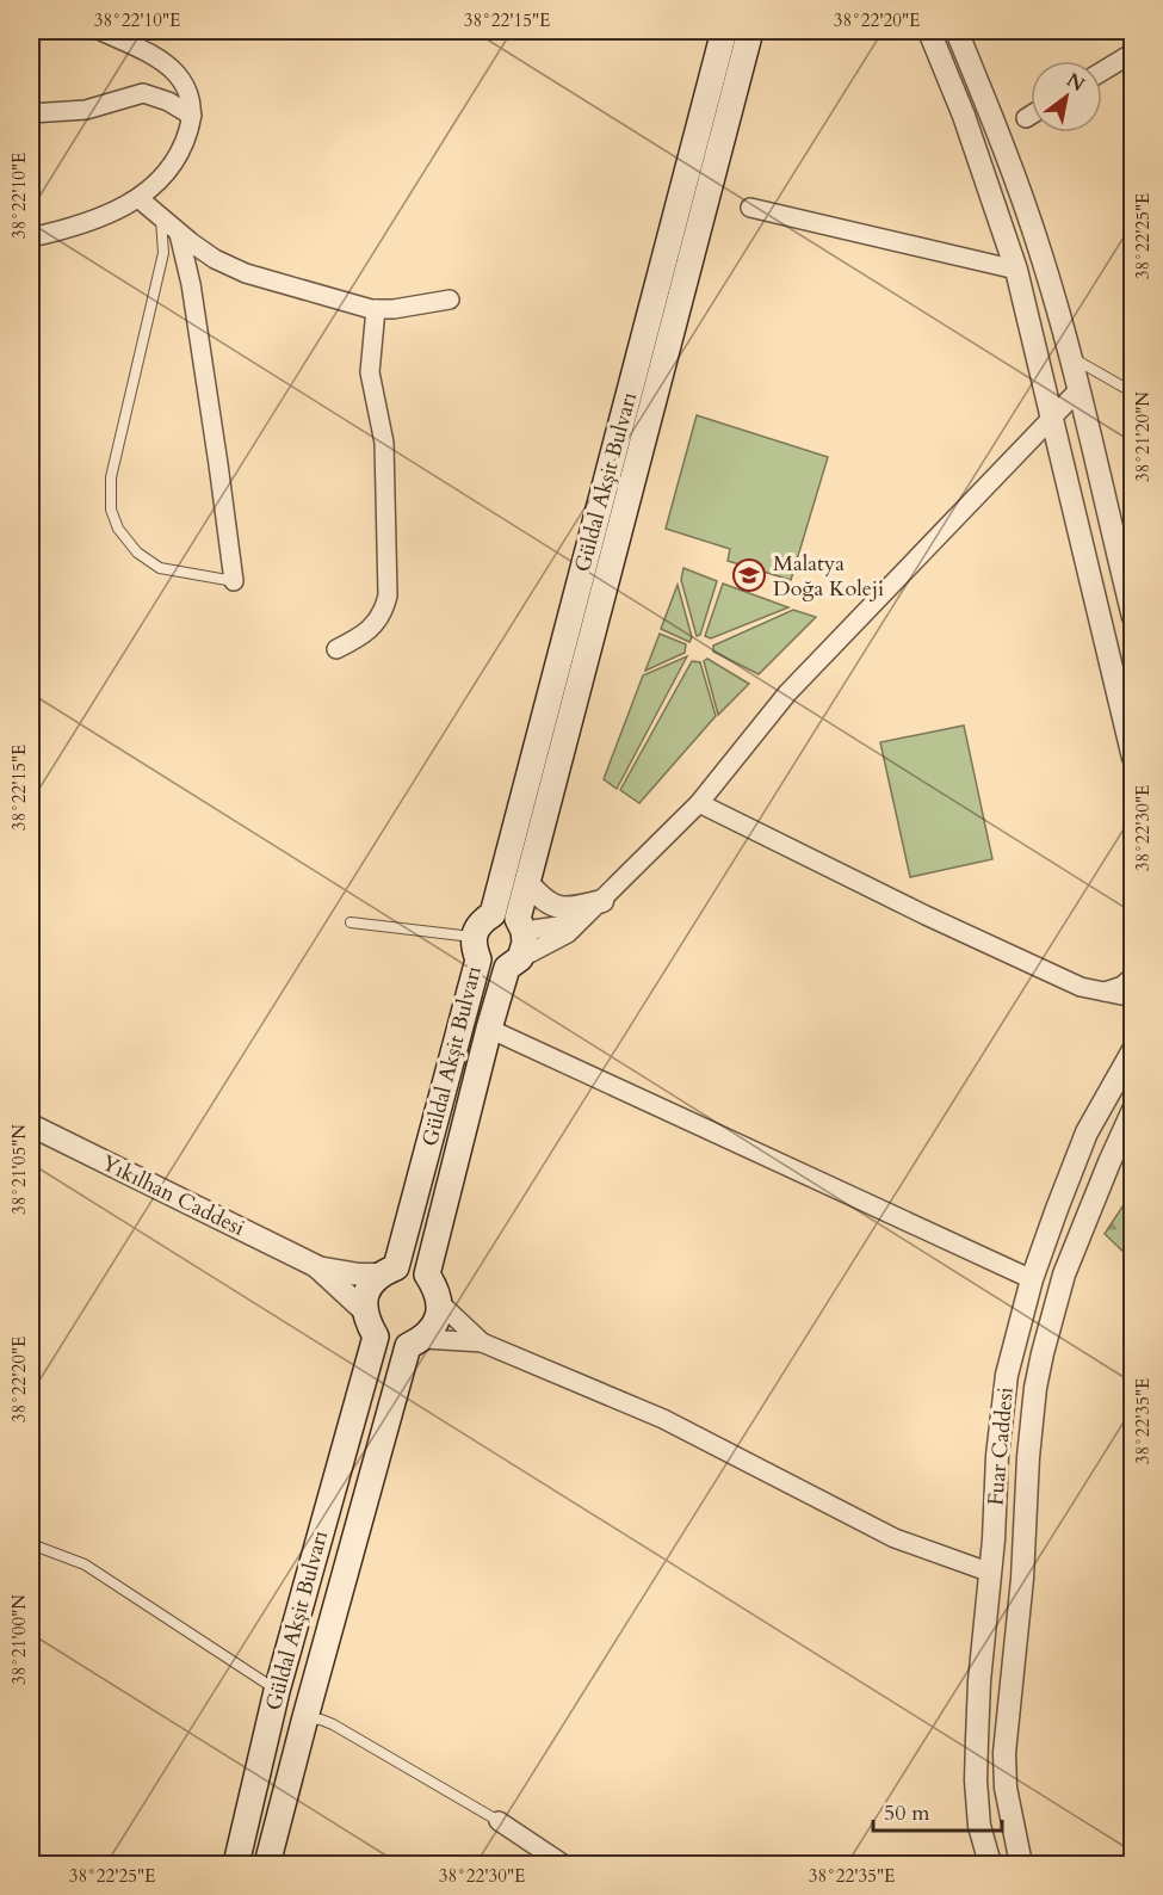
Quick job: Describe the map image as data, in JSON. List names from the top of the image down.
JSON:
{
  "streets": {
    "main road": ["Güldal Akşit Bulvarı"],
    "street": ["Yıkılhan Caddesi", "Fuar Caddesi"]
  },
  "crossings": [
    ["Güldal Akşit Bulvarı", "Yıkılhan Caddesi"]
  ],
  "places": {
    "school or university": ["Malatya Doğa Koleji"]
  },
  "scale_bar": "50 m",
  "north": "top right",
  "coordinates": [
    "38°22'10\"E",
    "38°22'15\"E",
    "38°22'20\"E",
    "38°22'25\"E",
    "38°21'20\"N",
    "38°22'30\"E",
    "38°21'05\"N",
    "38°22'35\"E",
    "38°21'00\"N"
  ]
}
